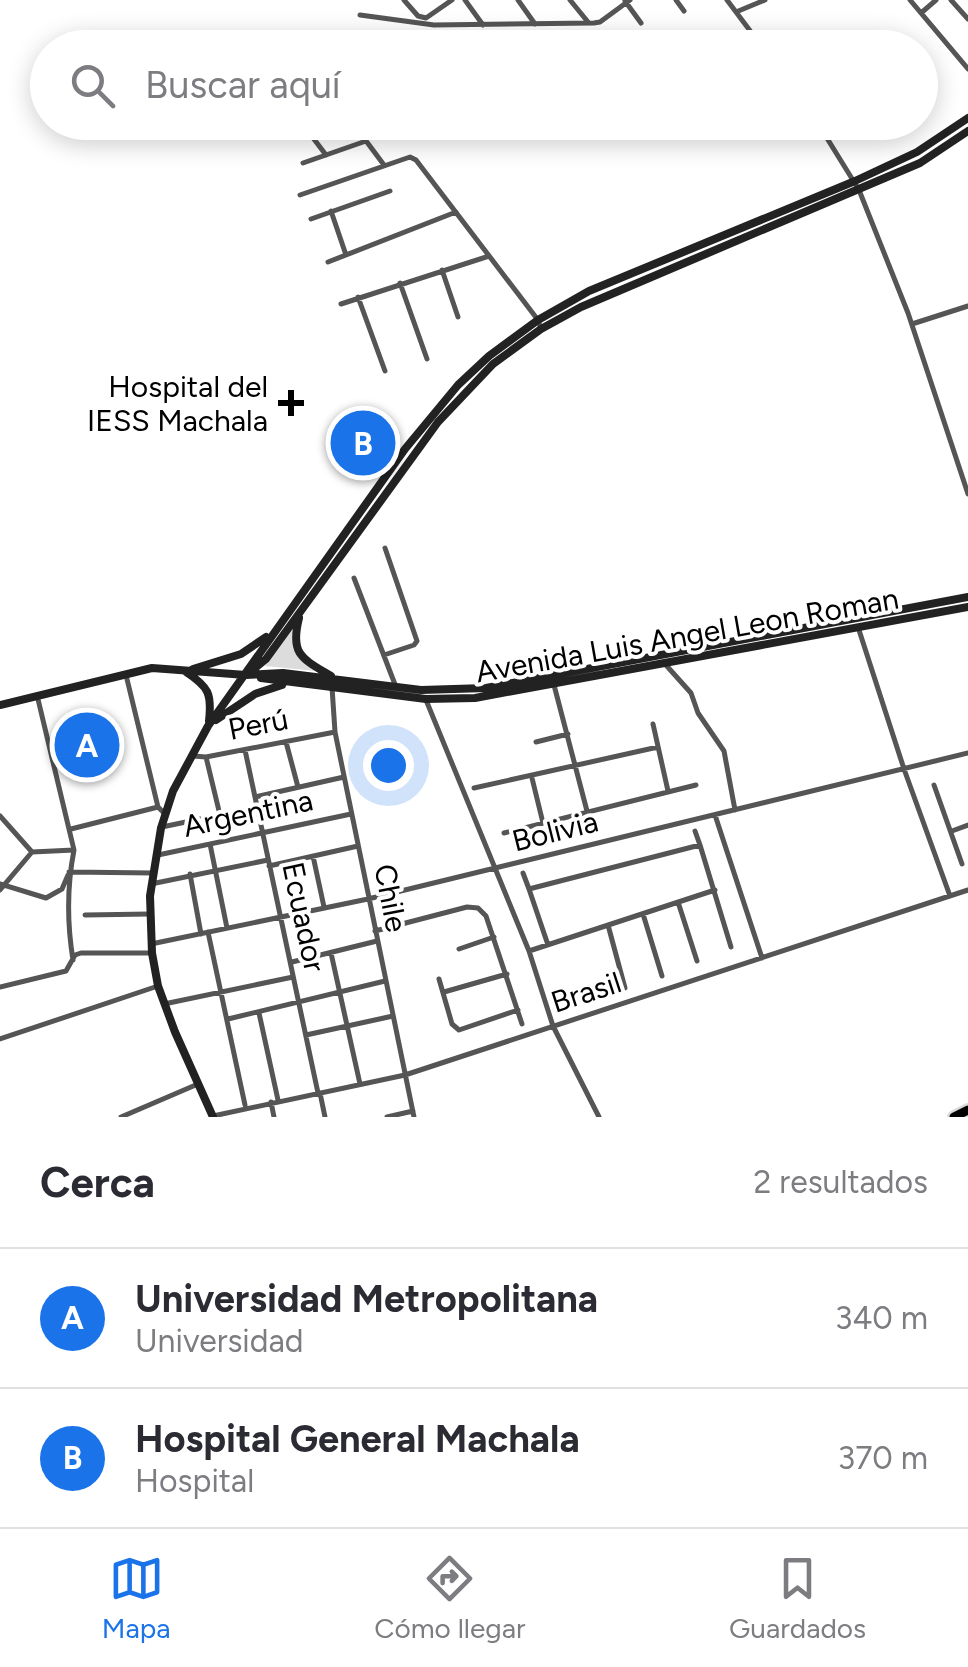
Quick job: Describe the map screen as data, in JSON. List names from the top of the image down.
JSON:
{
  "streets": {
    "main road": ["Avenida Luis Angel Leon Roman"],
    "street": [
      "Perú",
      "Argentina",
      "Bolivia",
      "Chile",
      "Ecuador",
      "Brasil"
    ]
  },
  "crossings": [
    ["Avenida Luis Angel Leon Roman", "Chile"],
    ["Perú", "Chile"],
    ["Perú", "Ecuador"],
    ["Argentina", "Chile"],
    ["Argentina", "Ecuador"],
    ["Bolivia", "Chile"],
    ["Bolivia", "Ecuador"],
    ["Chile", "Brasil"],
    ["Ecuador", "Brasil"]
  ],
  "places": {
    "health": ["Hospital del IESS Machala"]
  },
  "page": {
    "search": "Buscar aquí",
    "pins": ["B", "A"],
    "heading": ["Cerca", "2 resultados"],
    "list": [
      {
        "mark": "A",
        "name": "Universidad Metropolitana",
        "note": "Universidad",
        "value": "340 m"
      },
      {
        "mark": "B",
        "name": "Hospital General Machala",
        "note": "Hospital",
        "value": "370 m"
      }
    ],
    "nav": ["Mapa", "Cómo llegar", "Guardados"]
  }
}
